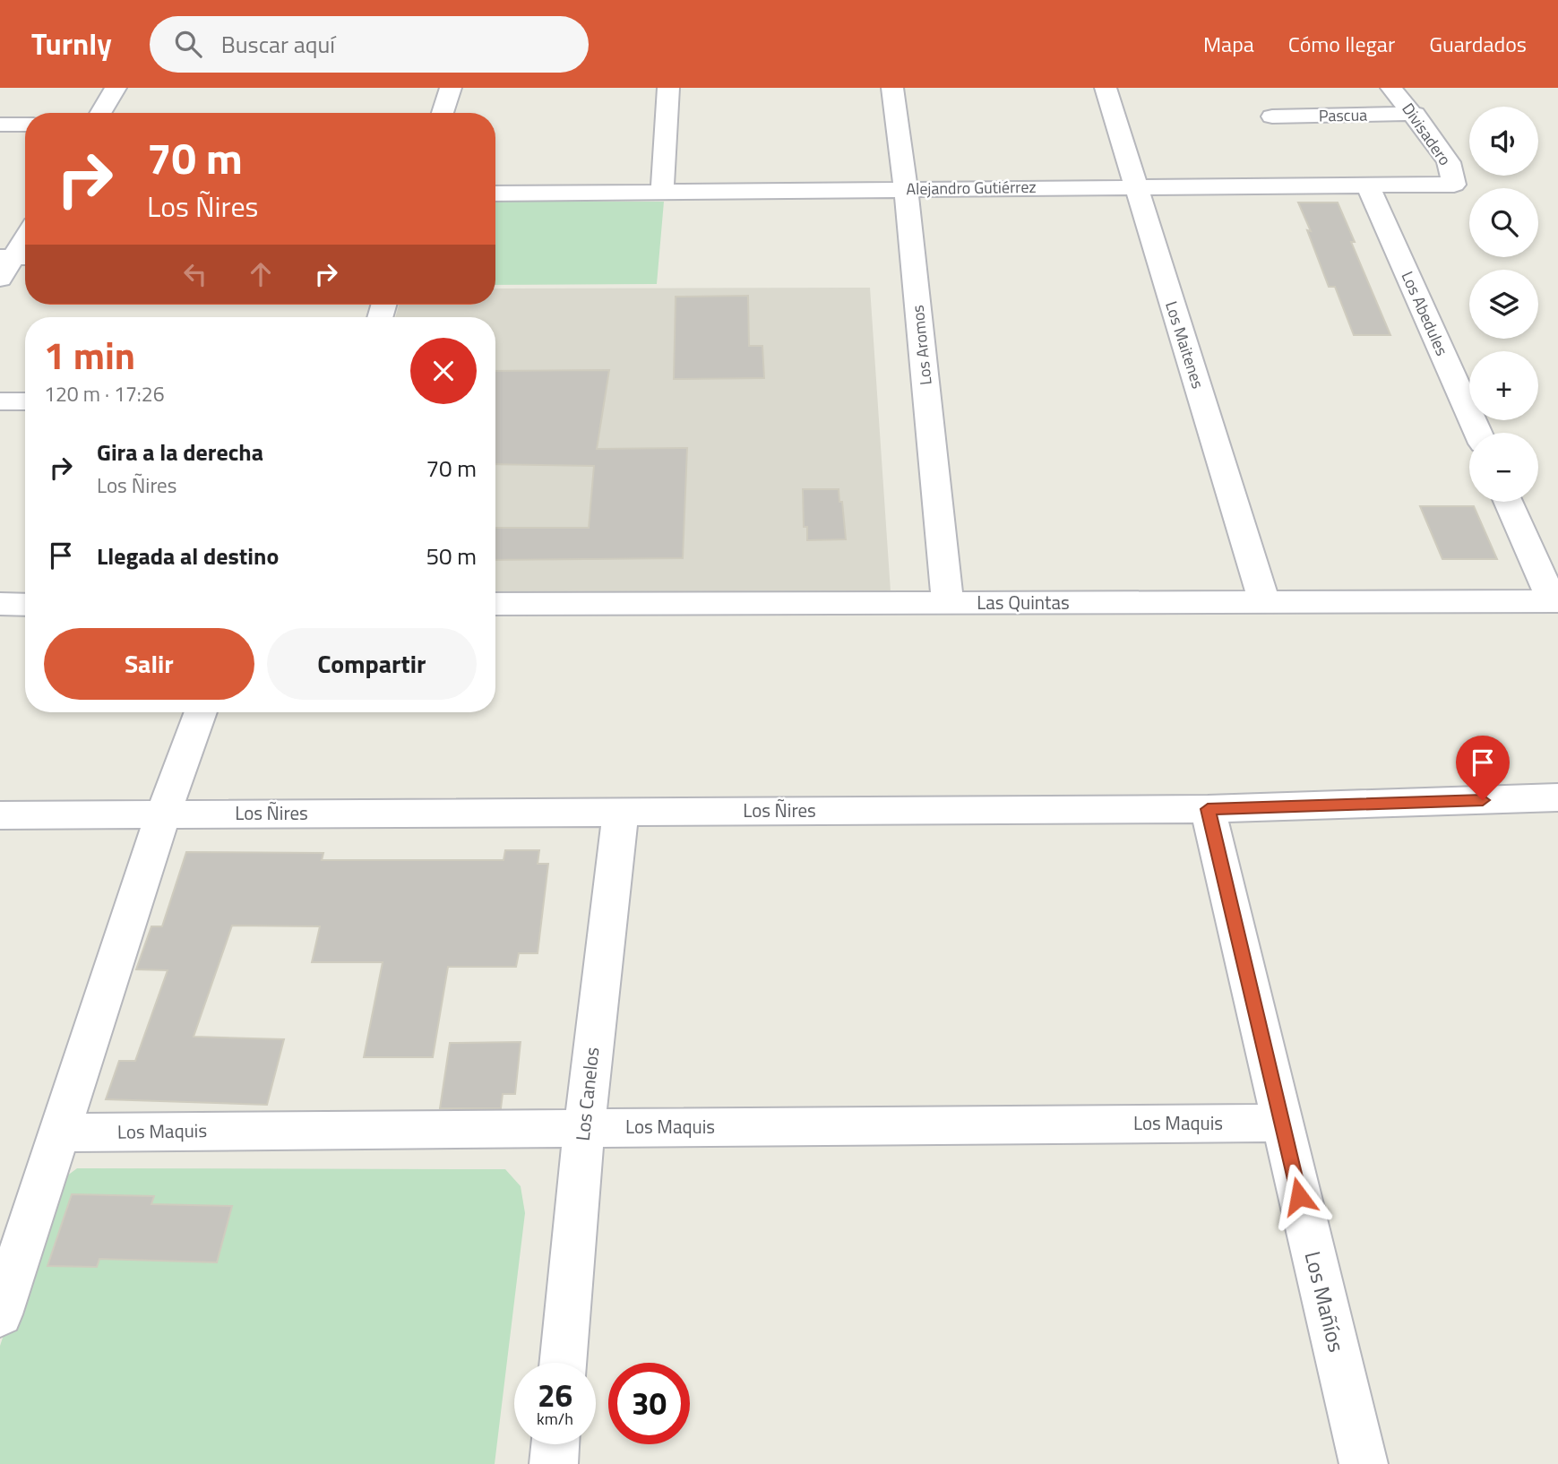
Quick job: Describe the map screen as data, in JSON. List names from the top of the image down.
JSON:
{
  "streets": {
    "street": [
      "Pascua",
      "Divisadero",
      "Alejandro Gutiérrez",
      "Los Abedules",
      "Los Aromos",
      "Los Maitenes",
      "Las Quintas",
      "Los Ñires",
      "Los Canelos",
      "Los Maquis",
      "Los Mañíos"
    ]
  },
  "crossings": [
    ["Pascua", "Divisadero"],
    ["Divisadero", "Alejandro Gutiérrez"],
    ["Alejandro Gutiérrez", "Los Abedules"],
    ["Alejandro Gutiérrez", "Los Aromos"],
    ["Alejandro Gutiérrez", "Los Maitenes"],
    ["Los Aromos", "Las Quintas"],
    ["Los Maitenes", "Las Quintas"],
    ["Los Ñires", "Los Canelos"],
    ["Los Ñires", "Los Mañíos"],
    ["Los Canelos", "Los Maquis"],
    ["Los Maquis", "Los Mañíos"]
  ],
  "page": {
    "header": "Turnly",
    "search": "Buscar aquí",
    "nav": ["Mapa", "Cómo llegar", "Guardados"],
    "map_buttons": ["+", "−"],
    "turn": ["70 m", "Los Ñires"],
    "heading": ["1 min", "120 m · 17:26"],
    "list": [
      {
        "name": "Gira a la derecha",
        "note": "Los Ñires",
        "value": "70 m"
      },
      {
        "name": "Llegada al destino",
        "value": "50 m"
      }
    ],
    "buttons": ["Salir", "Compartir"],
    "speed": "26 km/h",
    "limit": "30"
  }
}
